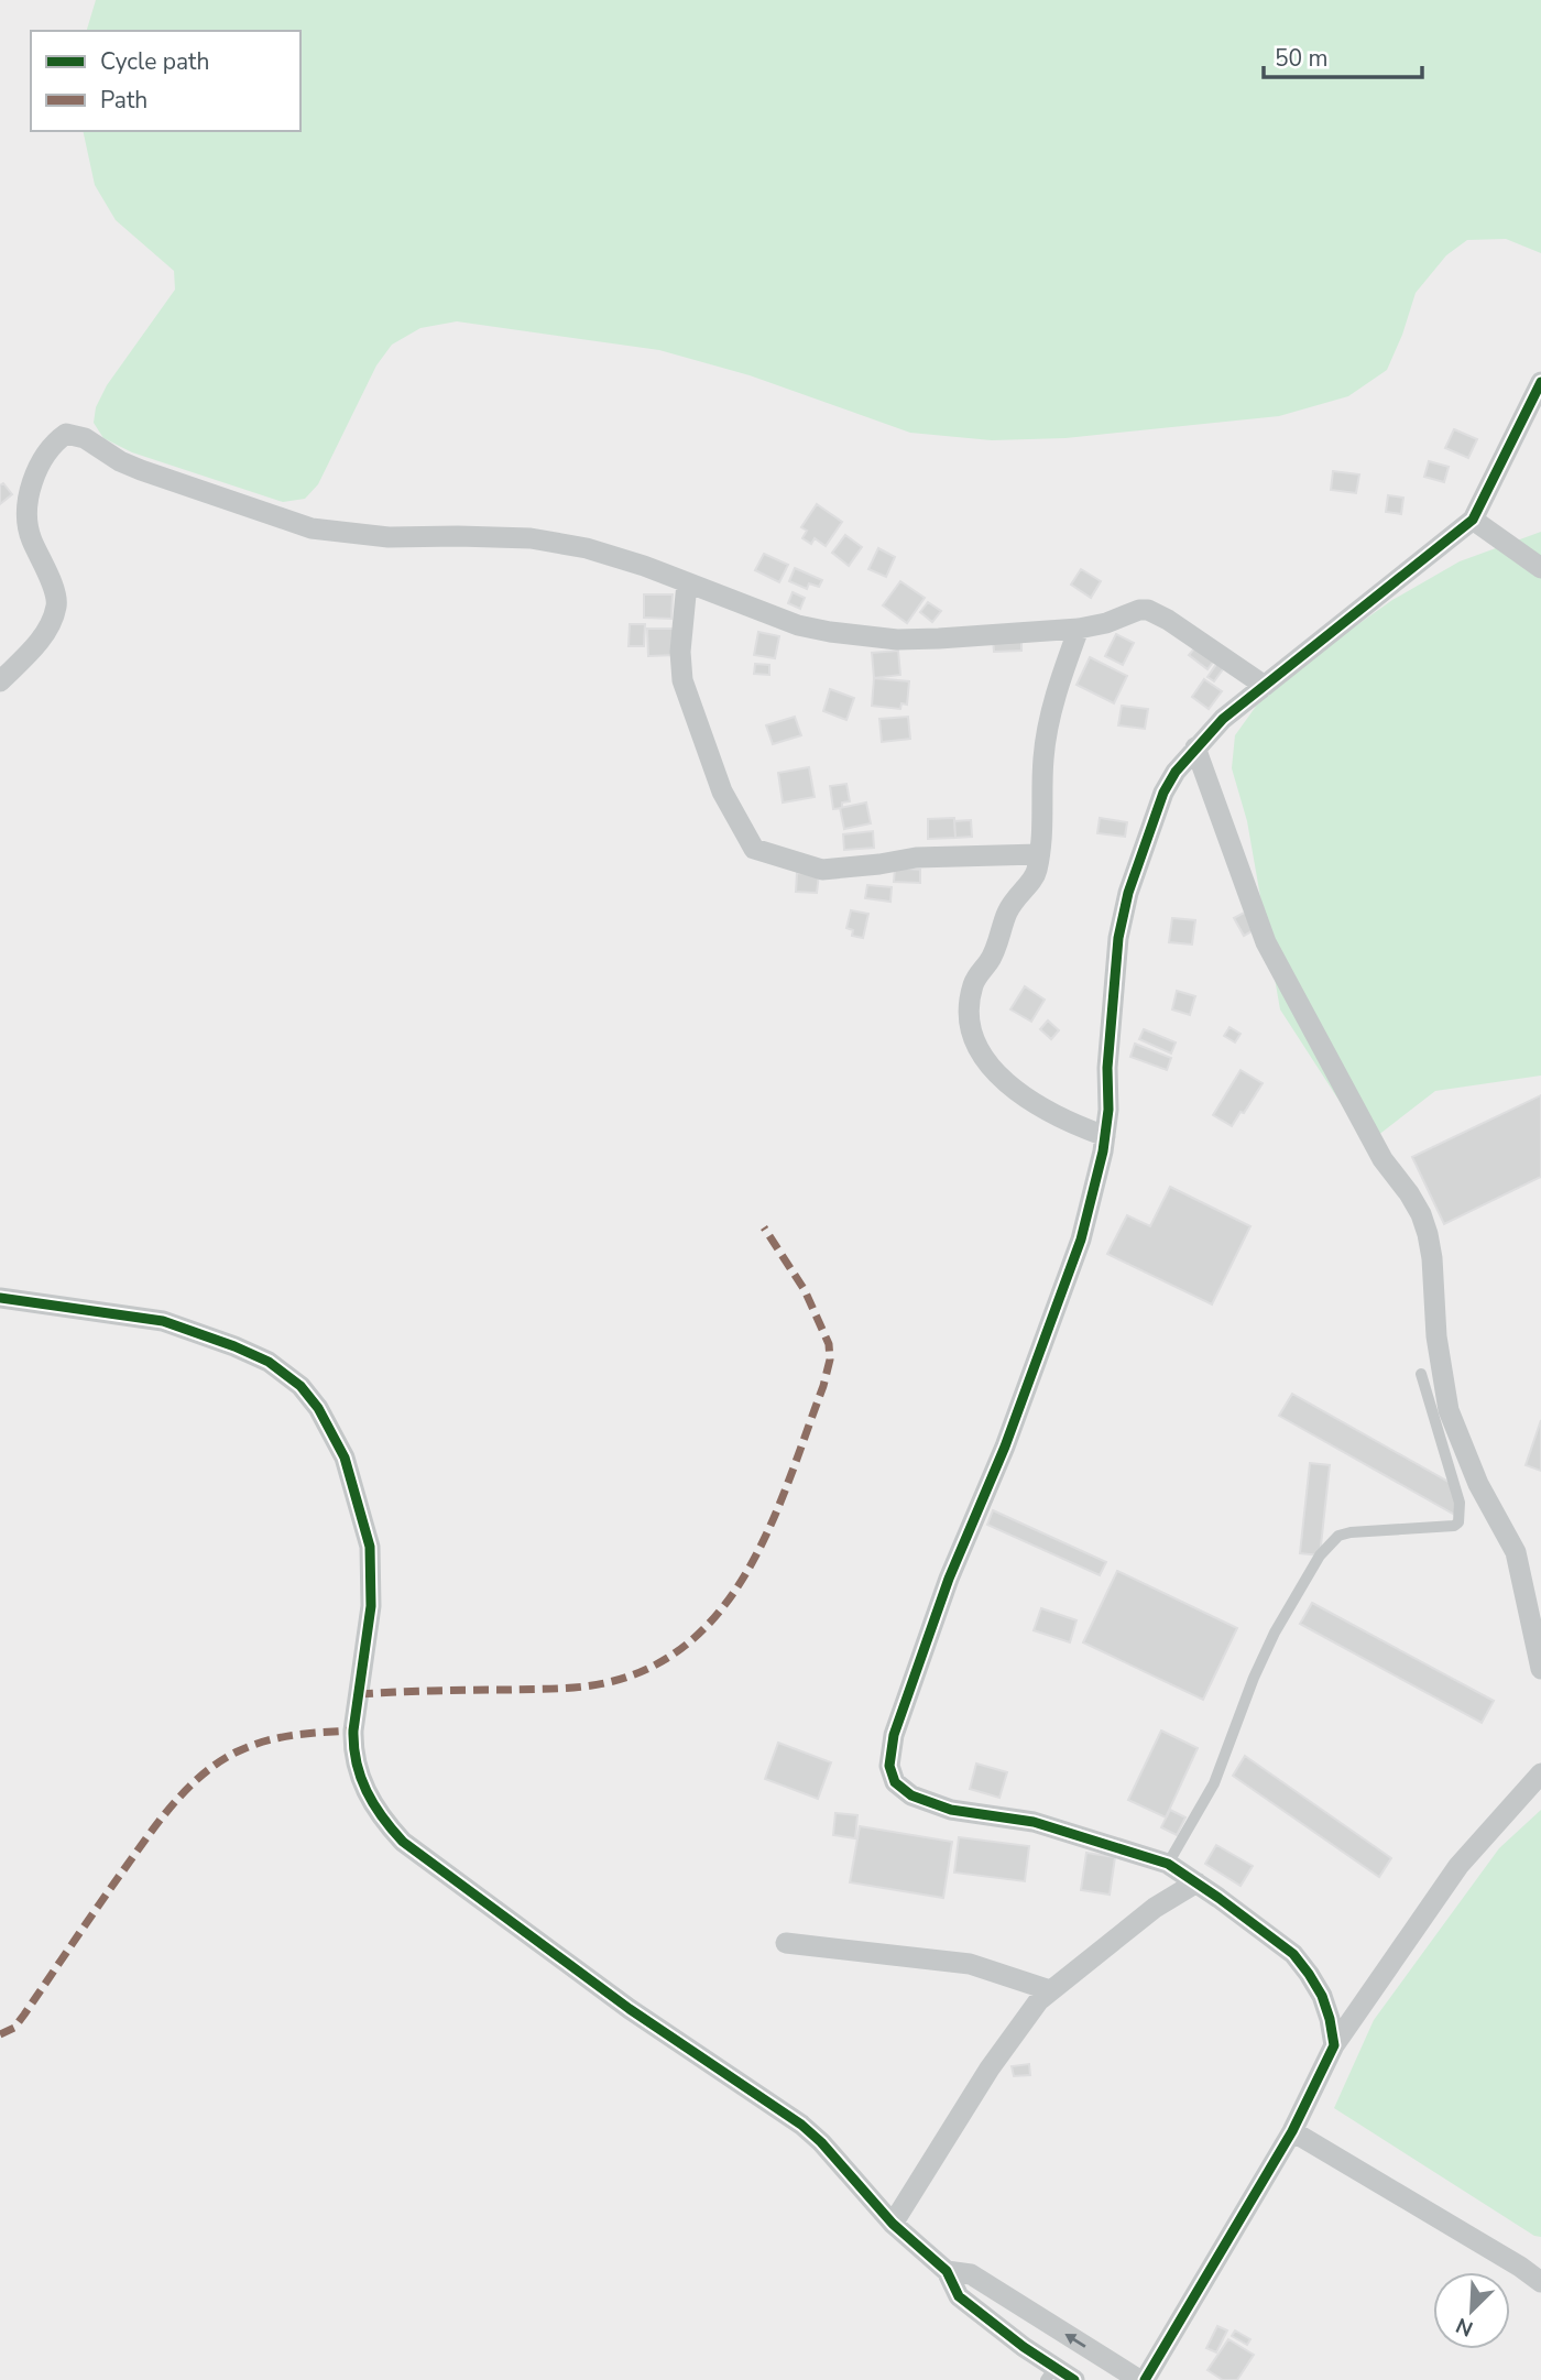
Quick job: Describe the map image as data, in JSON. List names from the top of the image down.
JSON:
{
  "legend": ["Cycle path", "Path"],
  "scale_bar": "50 m",
  "north": "bottom left"
}
